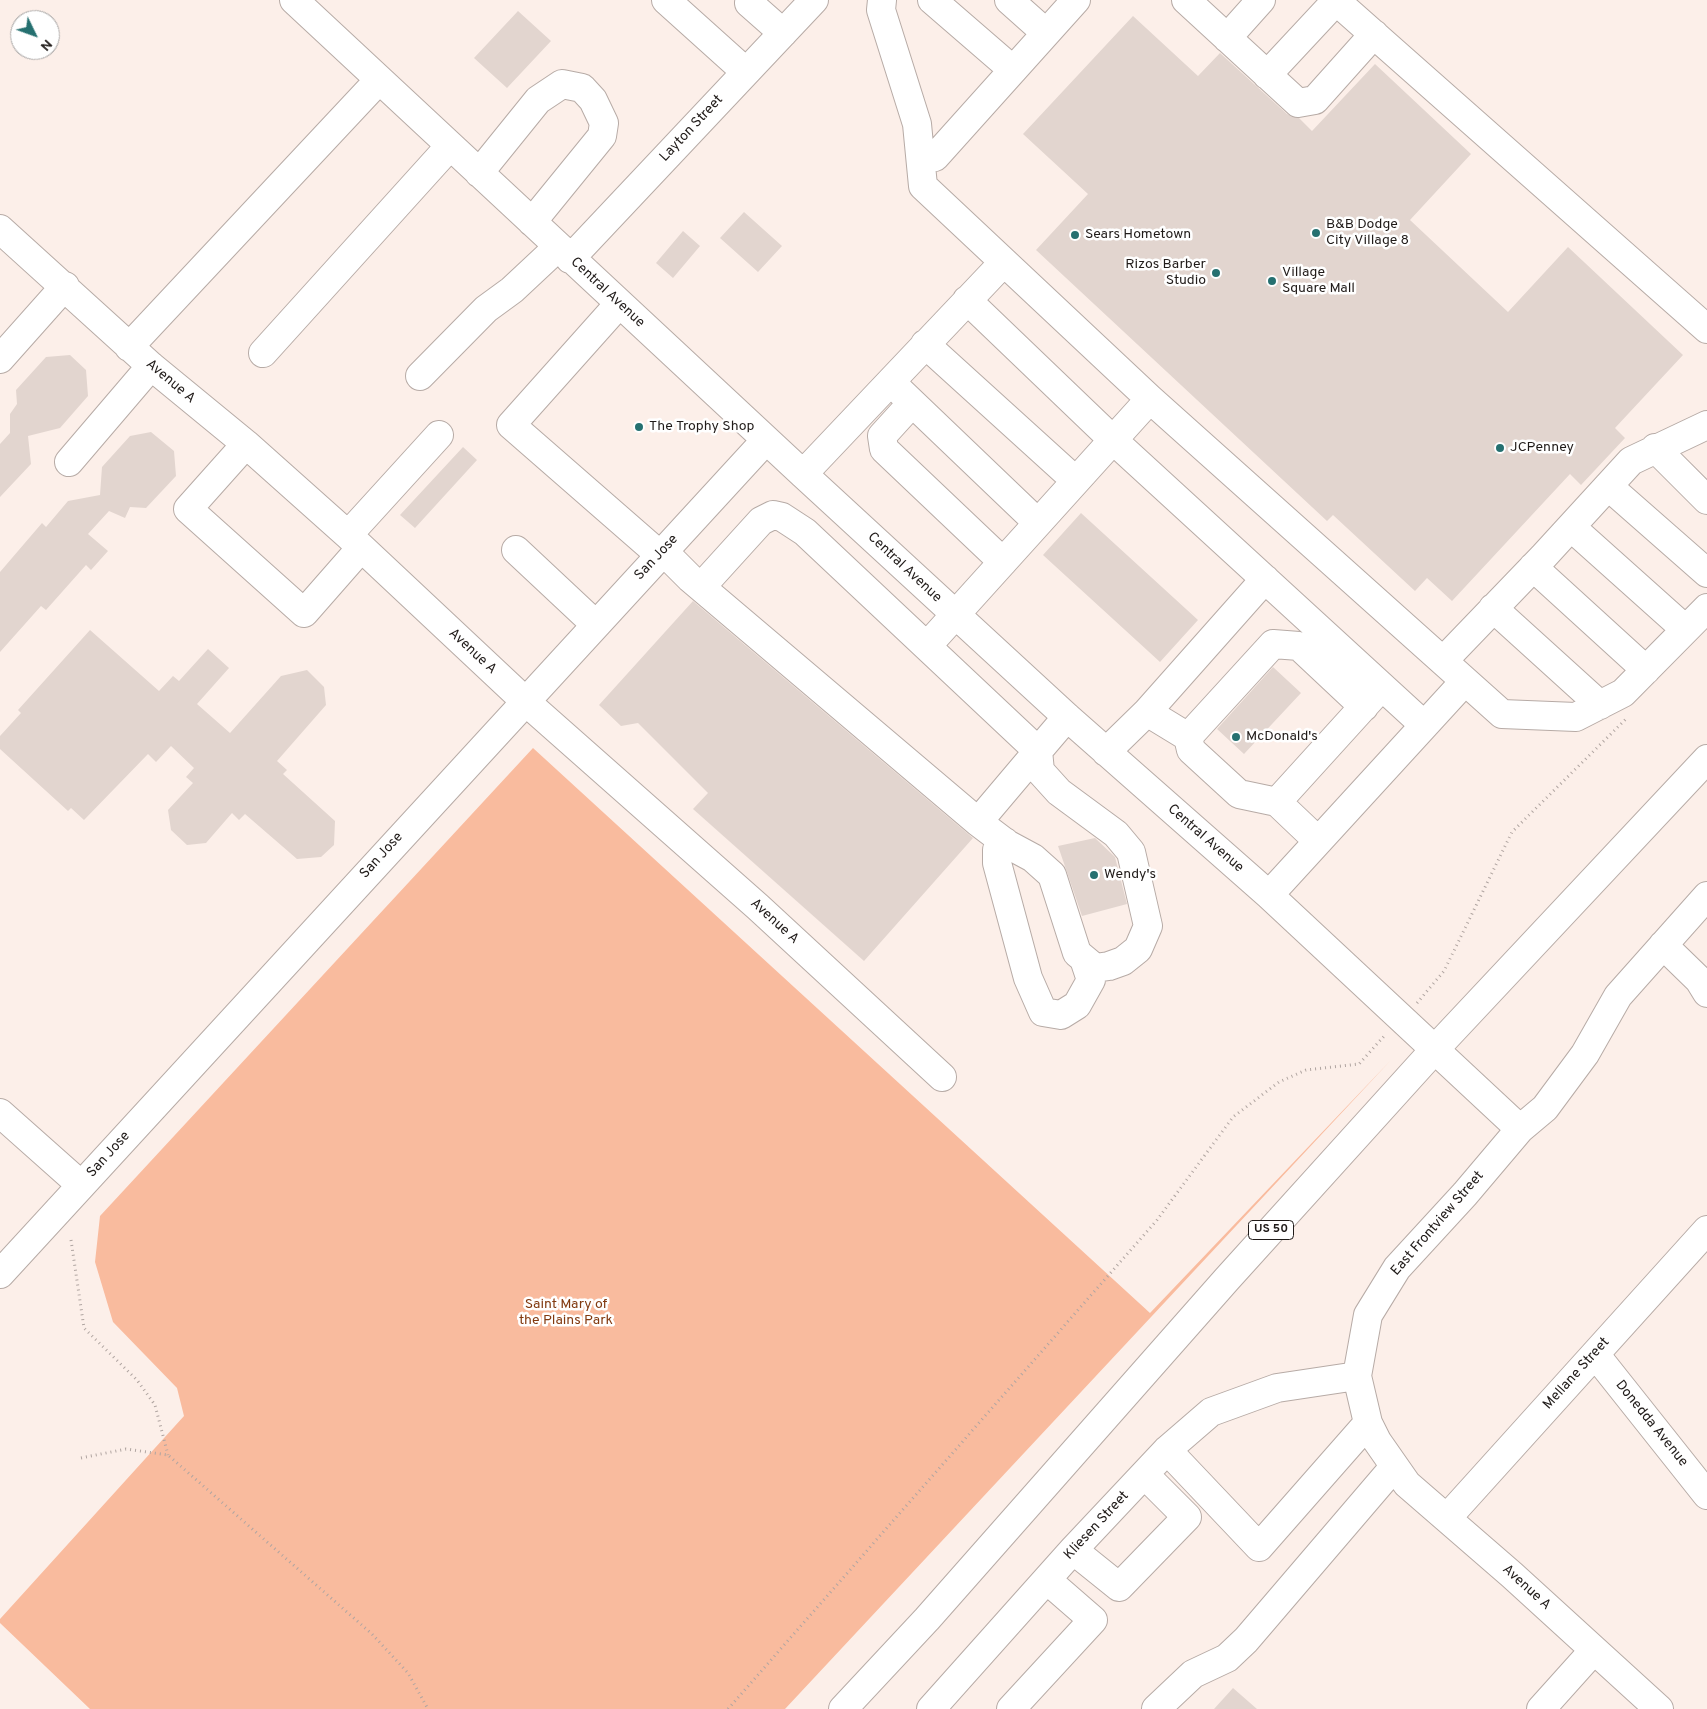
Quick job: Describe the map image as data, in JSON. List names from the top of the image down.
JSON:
{
  "streets": {
    "main road": [
      "Layton Street",
      "Central Avenue",
      "Avenue A",
      "San Jose",
      "East Frontview Street",
      "US 50",
      "Mellane Street",
      "Donedda Avenue",
      "Kliesen Street"
    ]
  },
  "crossings": [
    ["Layton Street", "Central Avenue"],
    ["Central Avenue", "San Jose"],
    ["Central Avenue", "East Frontview Street"],
    ["Central Avenue", "US 50"],
    ["Avenue A", "San Jose"],
    ["Avenue A", "East Frontview Street"],
    ["Avenue A", "Mellane Street"],
    ["East Frontview Street", "Kliesen Street"],
    ["Mellane Street", "Donedda Avenue"]
  ],
  "parks": ["Saint Mary of the Plains Park"],
  "places": [
    "B&B Dodge City Village 8",
    "Sears Hometown",
    "Rizos Barber Studio",
    "Village Square Mall",
    "The Trophy Shop",
    "JCPenney",
    "McDonald's",
    "Wendy's"
  ],
  "north": "bottom right"
}
